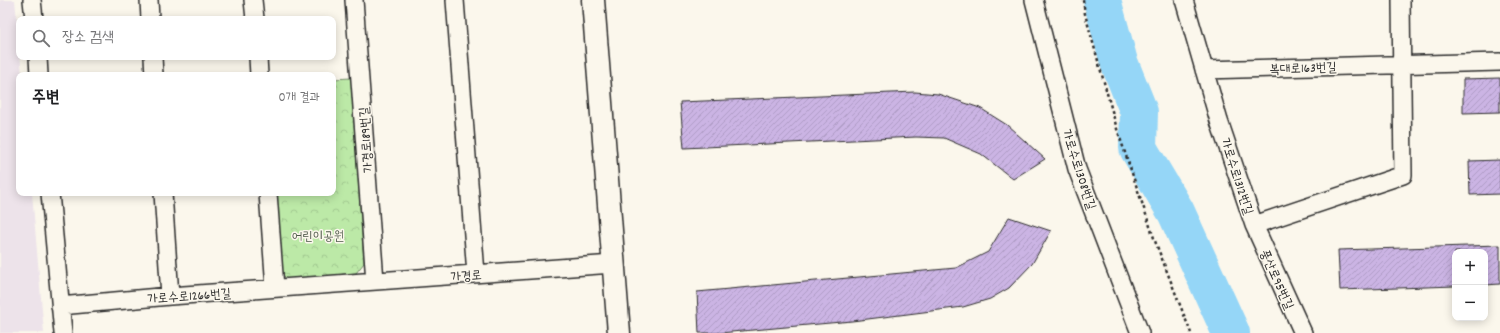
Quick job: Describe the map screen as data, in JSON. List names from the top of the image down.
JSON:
{
  "streets": {
    "street": [
      "복대로163번길",
      "가경로189번길",
      "가로수로1308번길",
      "가로수로1312번길",
      "가경로",
      "풍산로95번길",
      "가로수로1266번길"
    ]
  },
  "crossings": [
    ["복대로163번길", "가로수로1312번길"],
    ["가경로189번길", "가경로"],
    ["가로수로1312번길", "풍산로95번길"],
    ["가경로", "가로수로1266번길"]
  ],
  "parks": ["어린이공원"],
  "page": {
    "search": "장소 검색",
    "heading": ["주변", "0개 결과"],
    "map_buttons": ["+", "−"]
  }
}
